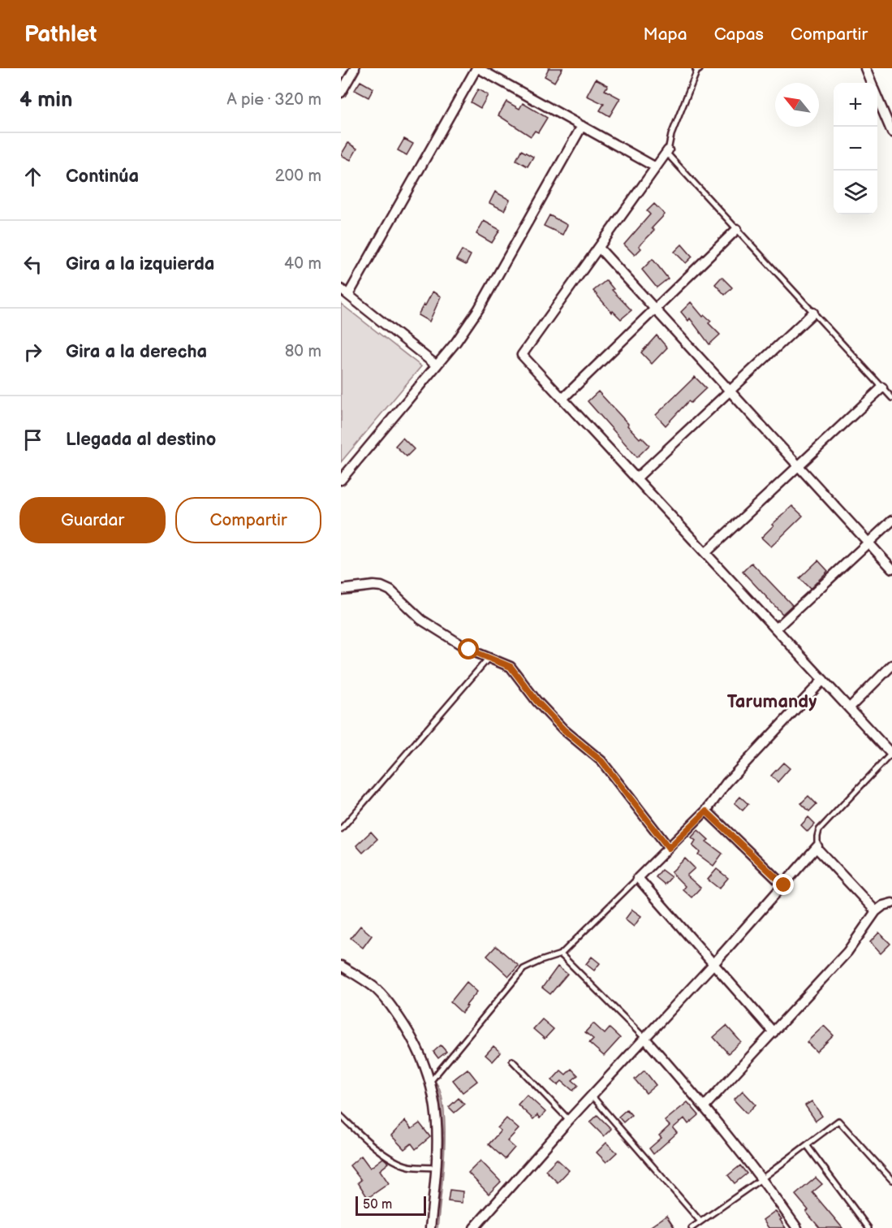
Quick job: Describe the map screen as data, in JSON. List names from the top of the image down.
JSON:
{
  "districts": ["Tarumandy"],
  "scale_bar": "50 m",
  "north": "top left",
  "page": {
    "header": "Pathlet",
    "nav": ["Mapa", "Capas", "Compartir"],
    "heading": ["4 min", "A pie · 320 m"],
    "map_buttons": ["+", "−"],
    "list": [
      ["Continúa", "200 m"],
      ["Gira a la izquierda", "40 m"],
      ["Gira a la derecha", "80 m"],
      "Llegada al destino"
    ],
    "buttons": ["Guardar", "Compartir"],
    "scale": "50 m"
  }
}
